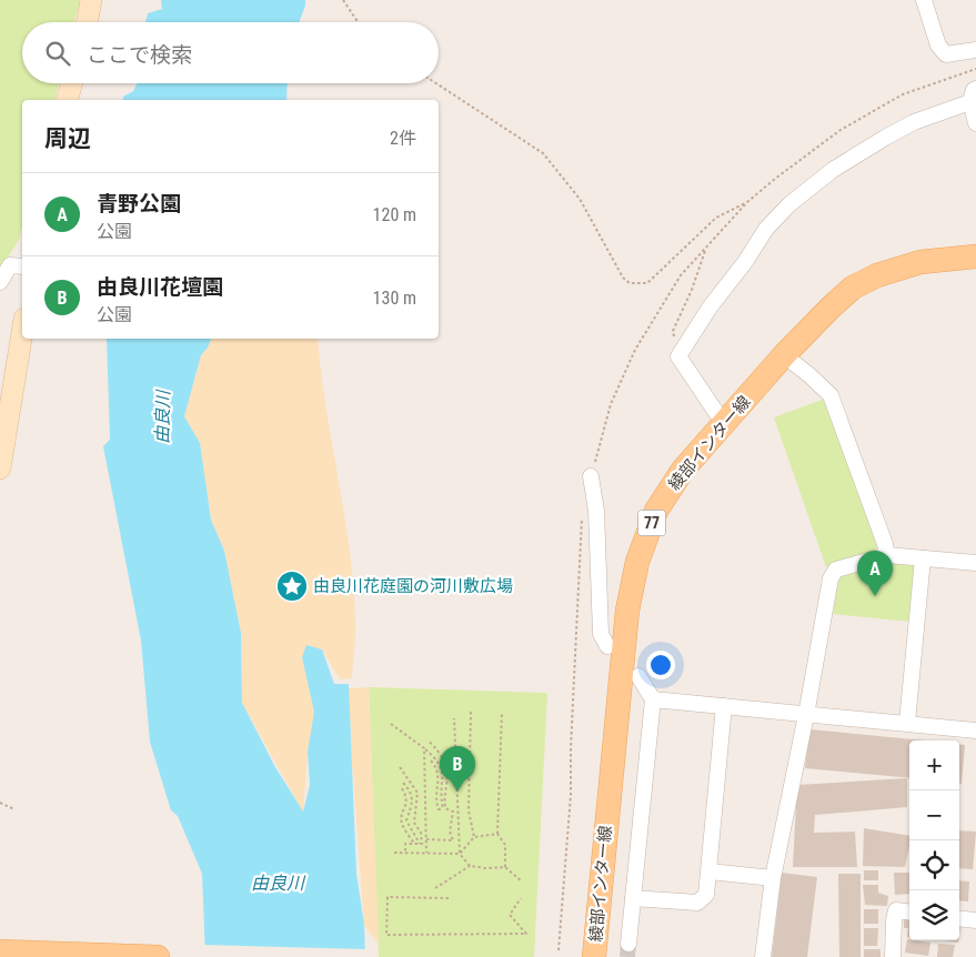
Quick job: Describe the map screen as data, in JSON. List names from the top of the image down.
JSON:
{
  "streets": {
    "main road": ["綾部インター線", "77"]
  },
  "water": ["由良川"],
  "places": {
    "place": ["由良川花庭園の河川敷広場"]
  },
  "page": {
    "search": "ここで検索",
    "heading": ["周辺", "2件"],
    "list": [
      {
        "mark": "A",
        "name": "青野公園",
        "note": "公園",
        "value": "120 m"
      },
      {
        "mark": "B",
        "name": "由良川花壇園",
        "note": "公園",
        "value": "130 m"
      }
    ],
    "pins": ["A", "B"],
    "map_buttons": ["+", "−"]
  }
}
